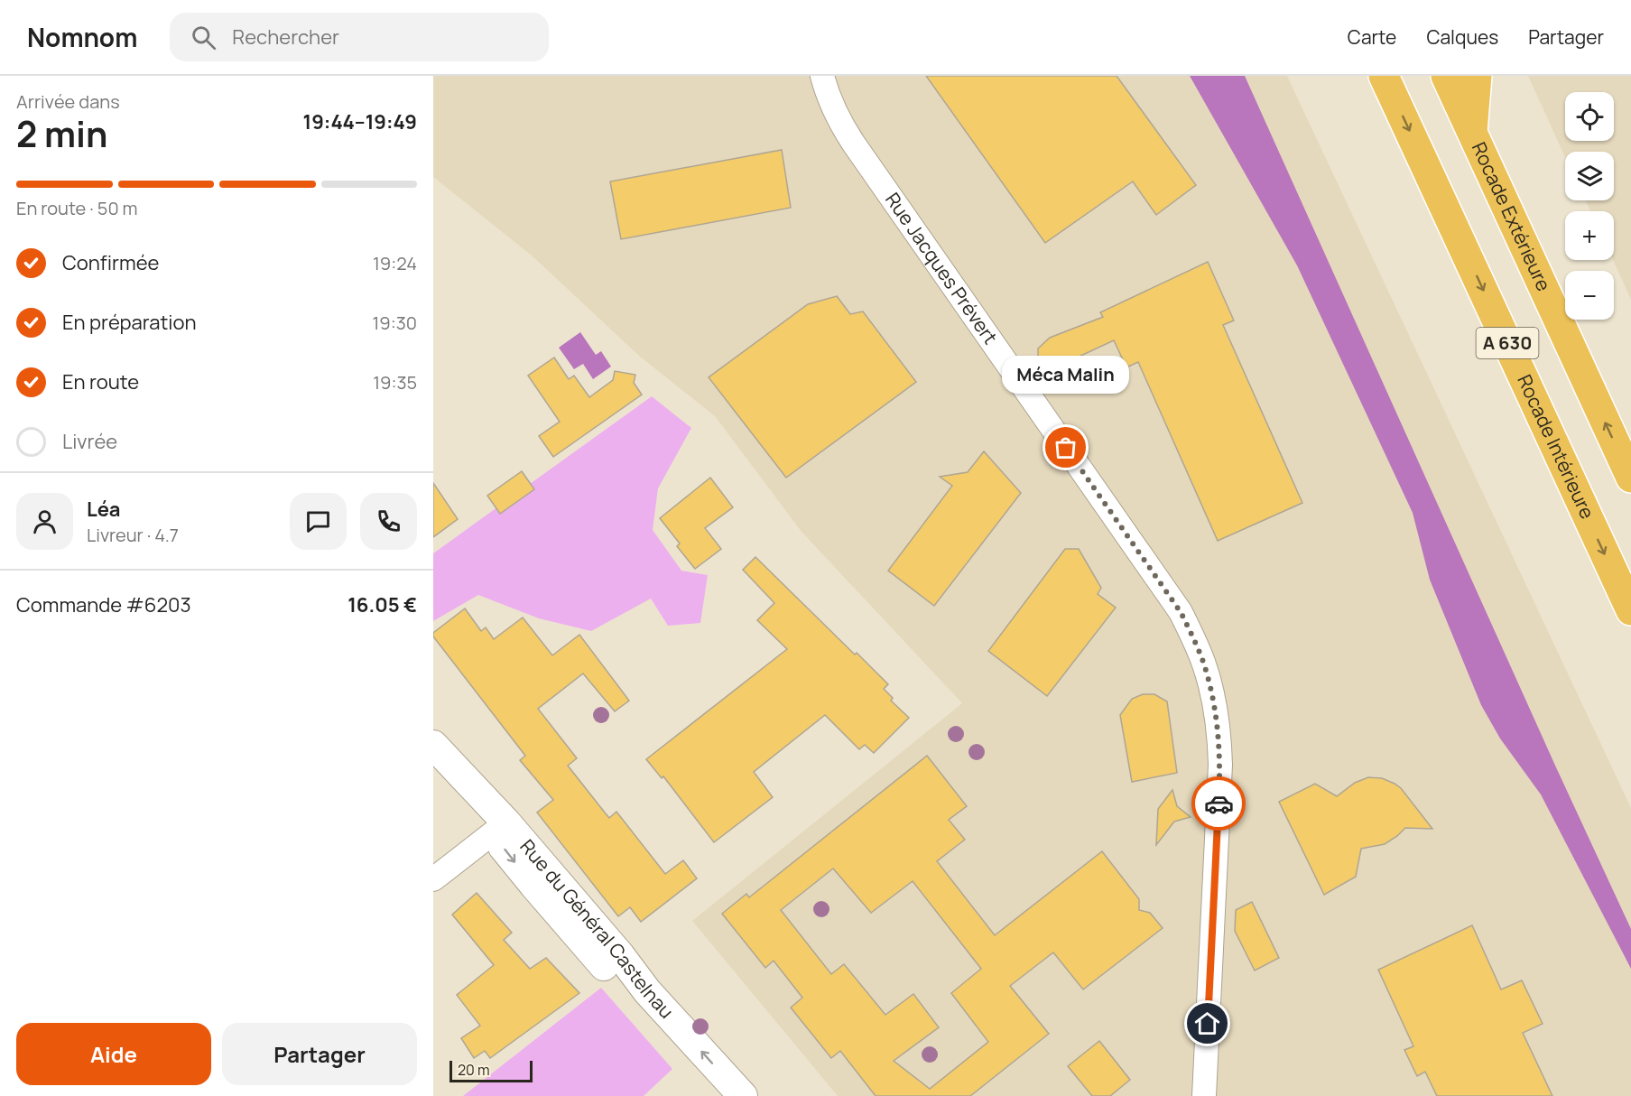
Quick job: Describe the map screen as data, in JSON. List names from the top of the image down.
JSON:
{
  "streets": {
    "highway": ["Rocade Extérieure", "A 630", "Rocade Intérieure"],
    "street": ["Rue Jacques Prévert", "Rue du Général Castelnau"]
  },
  "one_way": ["Rocade Extérieure", "Rocade Intérieure"],
  "places": ["Méca Malin"],
  "scale_bar": "20 m",
  "page": {
    "header": "Nomnom",
    "search": "Rechercher",
    "nav": ["Carte", "Calques", "Partager"],
    "heading": ["2 min", "Arrivée dans", "19:44–19:49"],
    "panel": [
      "Léa",
      "Livreur · 4.7",
      "Commande #6203",
      "16.05 €"
    ],
    "map_buttons": ["+", "−"],
    "bar": "En route · 50 m",
    "list": [
      ["Confirmée", "19:24"],
      ["En préparation", "19:30"],
      ["En route", "19:35"],
      "Livrée"
    ],
    "bubble": "Méca Malin",
    "buttons": ["Aide", "Partager"],
    "scale": "20 m"
  }
}
